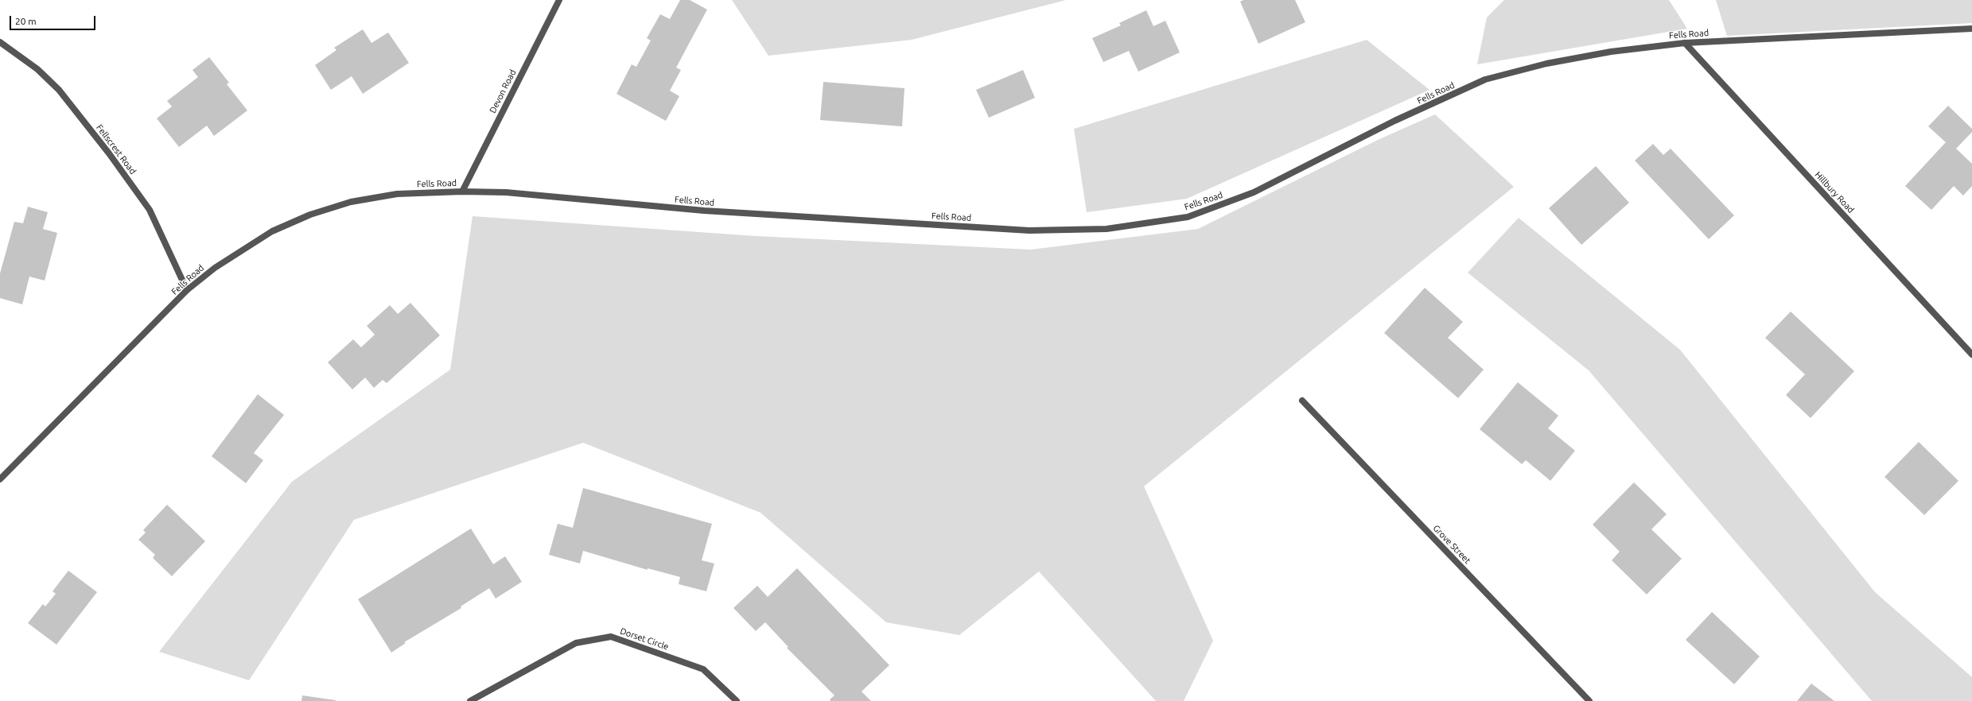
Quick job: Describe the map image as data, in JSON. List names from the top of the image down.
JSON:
{
  "streets": {
    "street": [
      "Fells Road",
      "Devon Road",
      "Fellscrest Road",
      "Hillbury Road",
      "Grove Street",
      "Dorset Circle"
    ]
  },
  "crossings": [
    ["Fells Road", "Devon Road"],
    ["Fells Road", "Fellscrest Road"],
    ["Fells Road", "Hillbury Road"]
  ],
  "scale_bar": "20 m"
}
